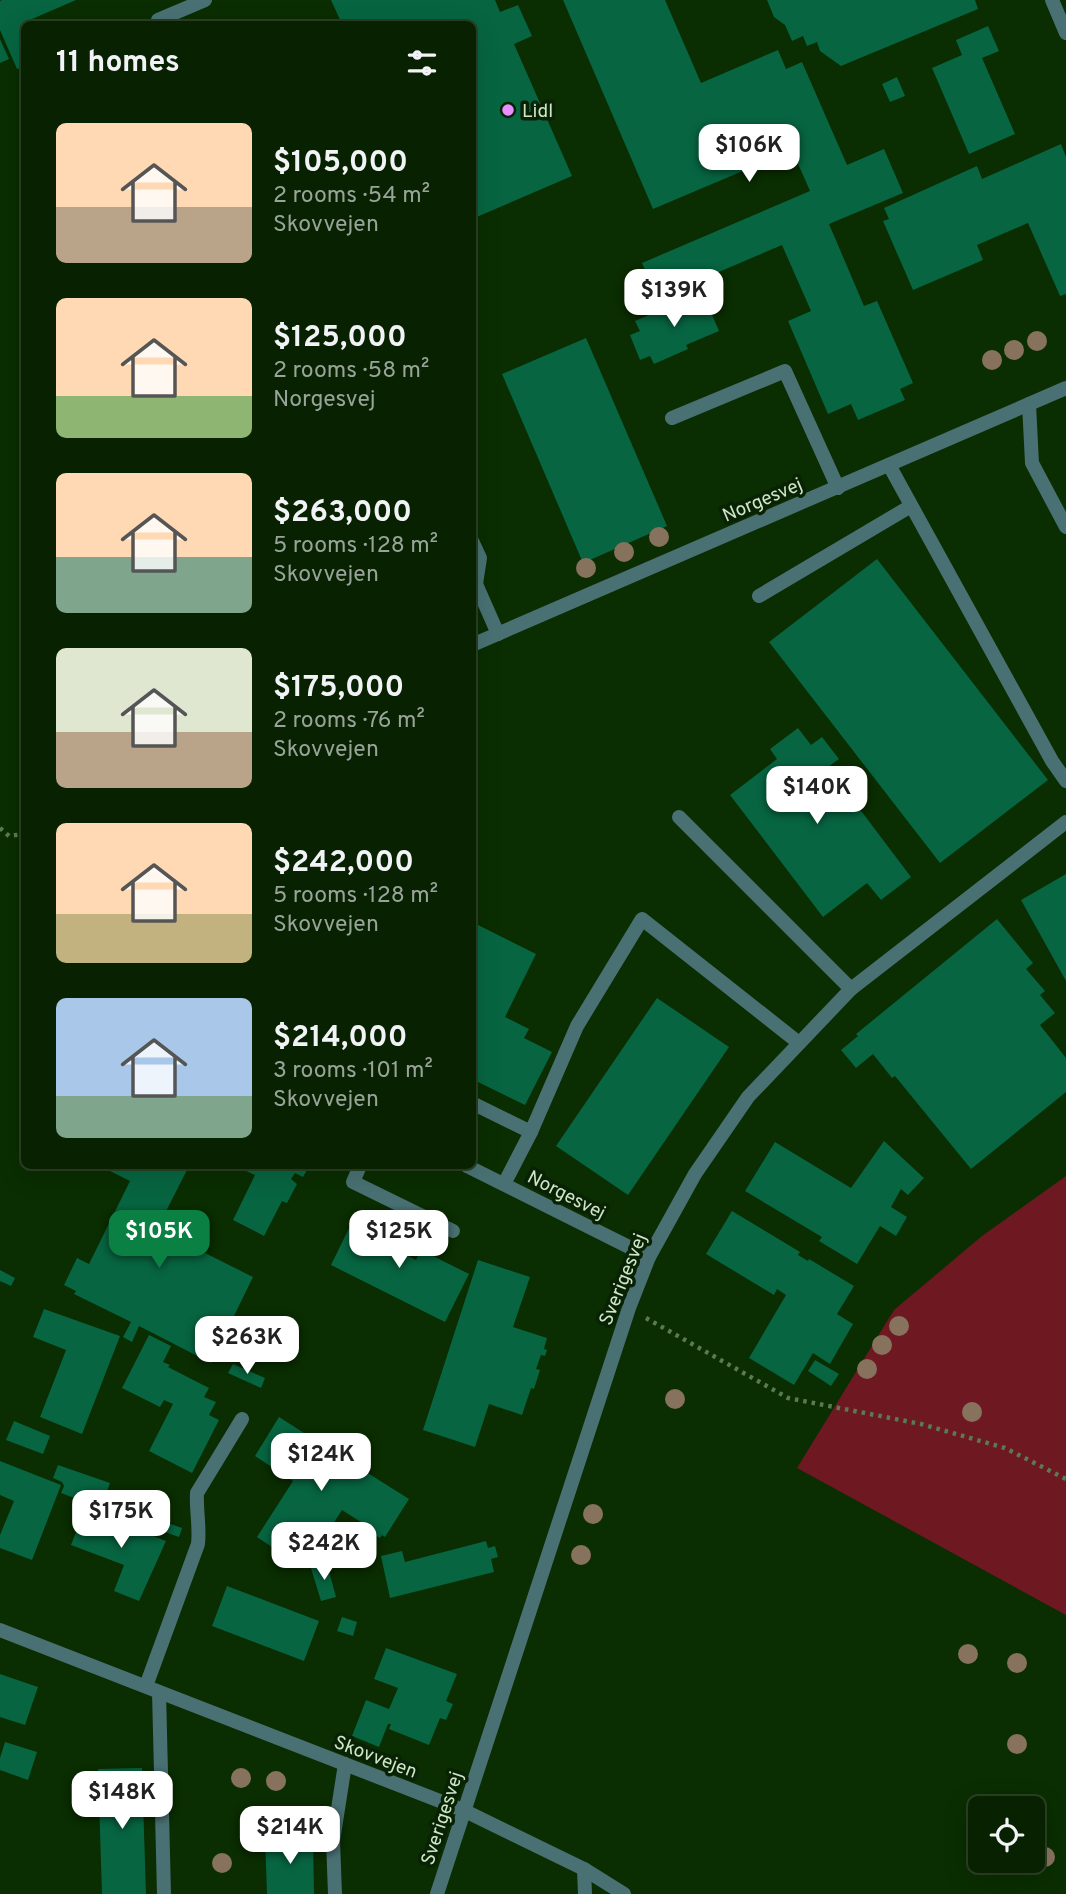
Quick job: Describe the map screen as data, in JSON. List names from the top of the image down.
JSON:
{
  "streets": {
    "street": ["Norgesvej", "Sverigesvej", "Skovvejen"]
  },
  "crossings": [
    ["Norgesvej", "Sverigesvej"],
    ["Sverigesvej", "Skovvejen"]
  ],
  "places": ["Lidl"],
  "page": {
    "heading": "11 homes",
    "list": [
      {
        "name": "$105,000",
        "note": "2 rooms · 54 m² · Skovvejen"
      },
      {
        "name": "$125,000",
        "note": "2 rooms · 58 m² · Norgesvej"
      },
      {
        "name": "$263,000",
        "note": "5 rooms · 128 m² · Skovvejen"
      },
      {
        "name": "$175,000",
        "note": "2 rooms · 76 m² · Skovvejen"
      },
      {
        "name": "$242,000",
        "note": "5 rooms · 128 m² · Skovvejen"
      },
      {
        "name": "$214,000",
        "note": "3 rooms · 101 m² · Skovvejen"
      }
    ],
    "price": [
      "$106K",
      "$139K",
      "$140K",
      "$105K",
      "$125K",
      "$263K",
      "$124K",
      "$175K",
      "$242K",
      "$148K",
      "$214K"
    ]
  }
}
